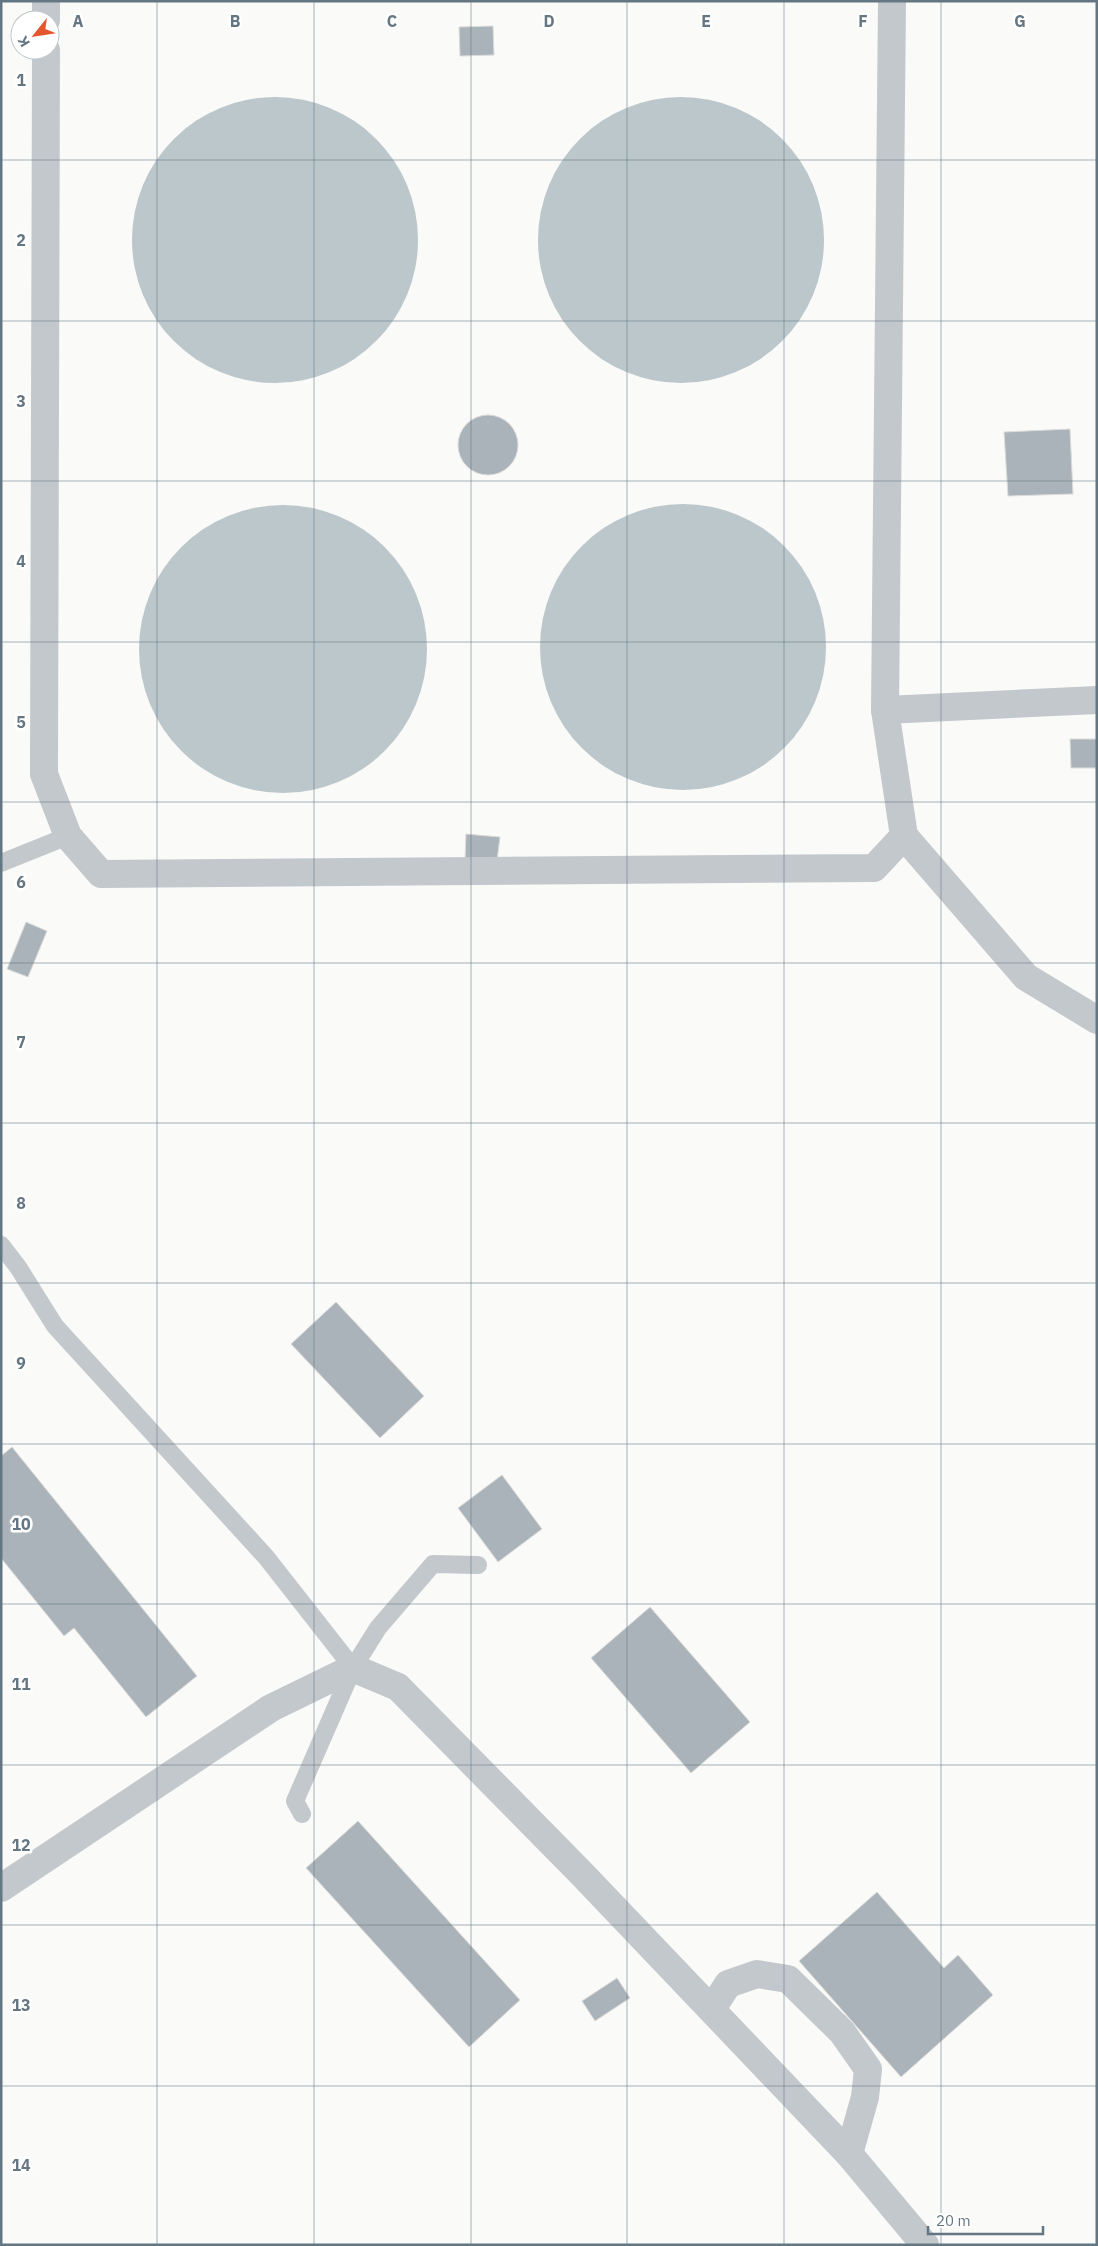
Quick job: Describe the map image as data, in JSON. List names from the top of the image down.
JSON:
{
  "scale_bar": "20 m",
  "north": "bottom left",
  "grid": {
    "columns": [
      "A",
      "B",
      "C",
      "D",
      "E",
      "F",
      "G"
    ],
    "rows": [
      "1",
      "2",
      "3",
      "4",
      "5",
      "6",
      "7",
      "8",
      "9",
      "10",
      "11",
      "12",
      "13",
      "14"
    ]
  }
}
